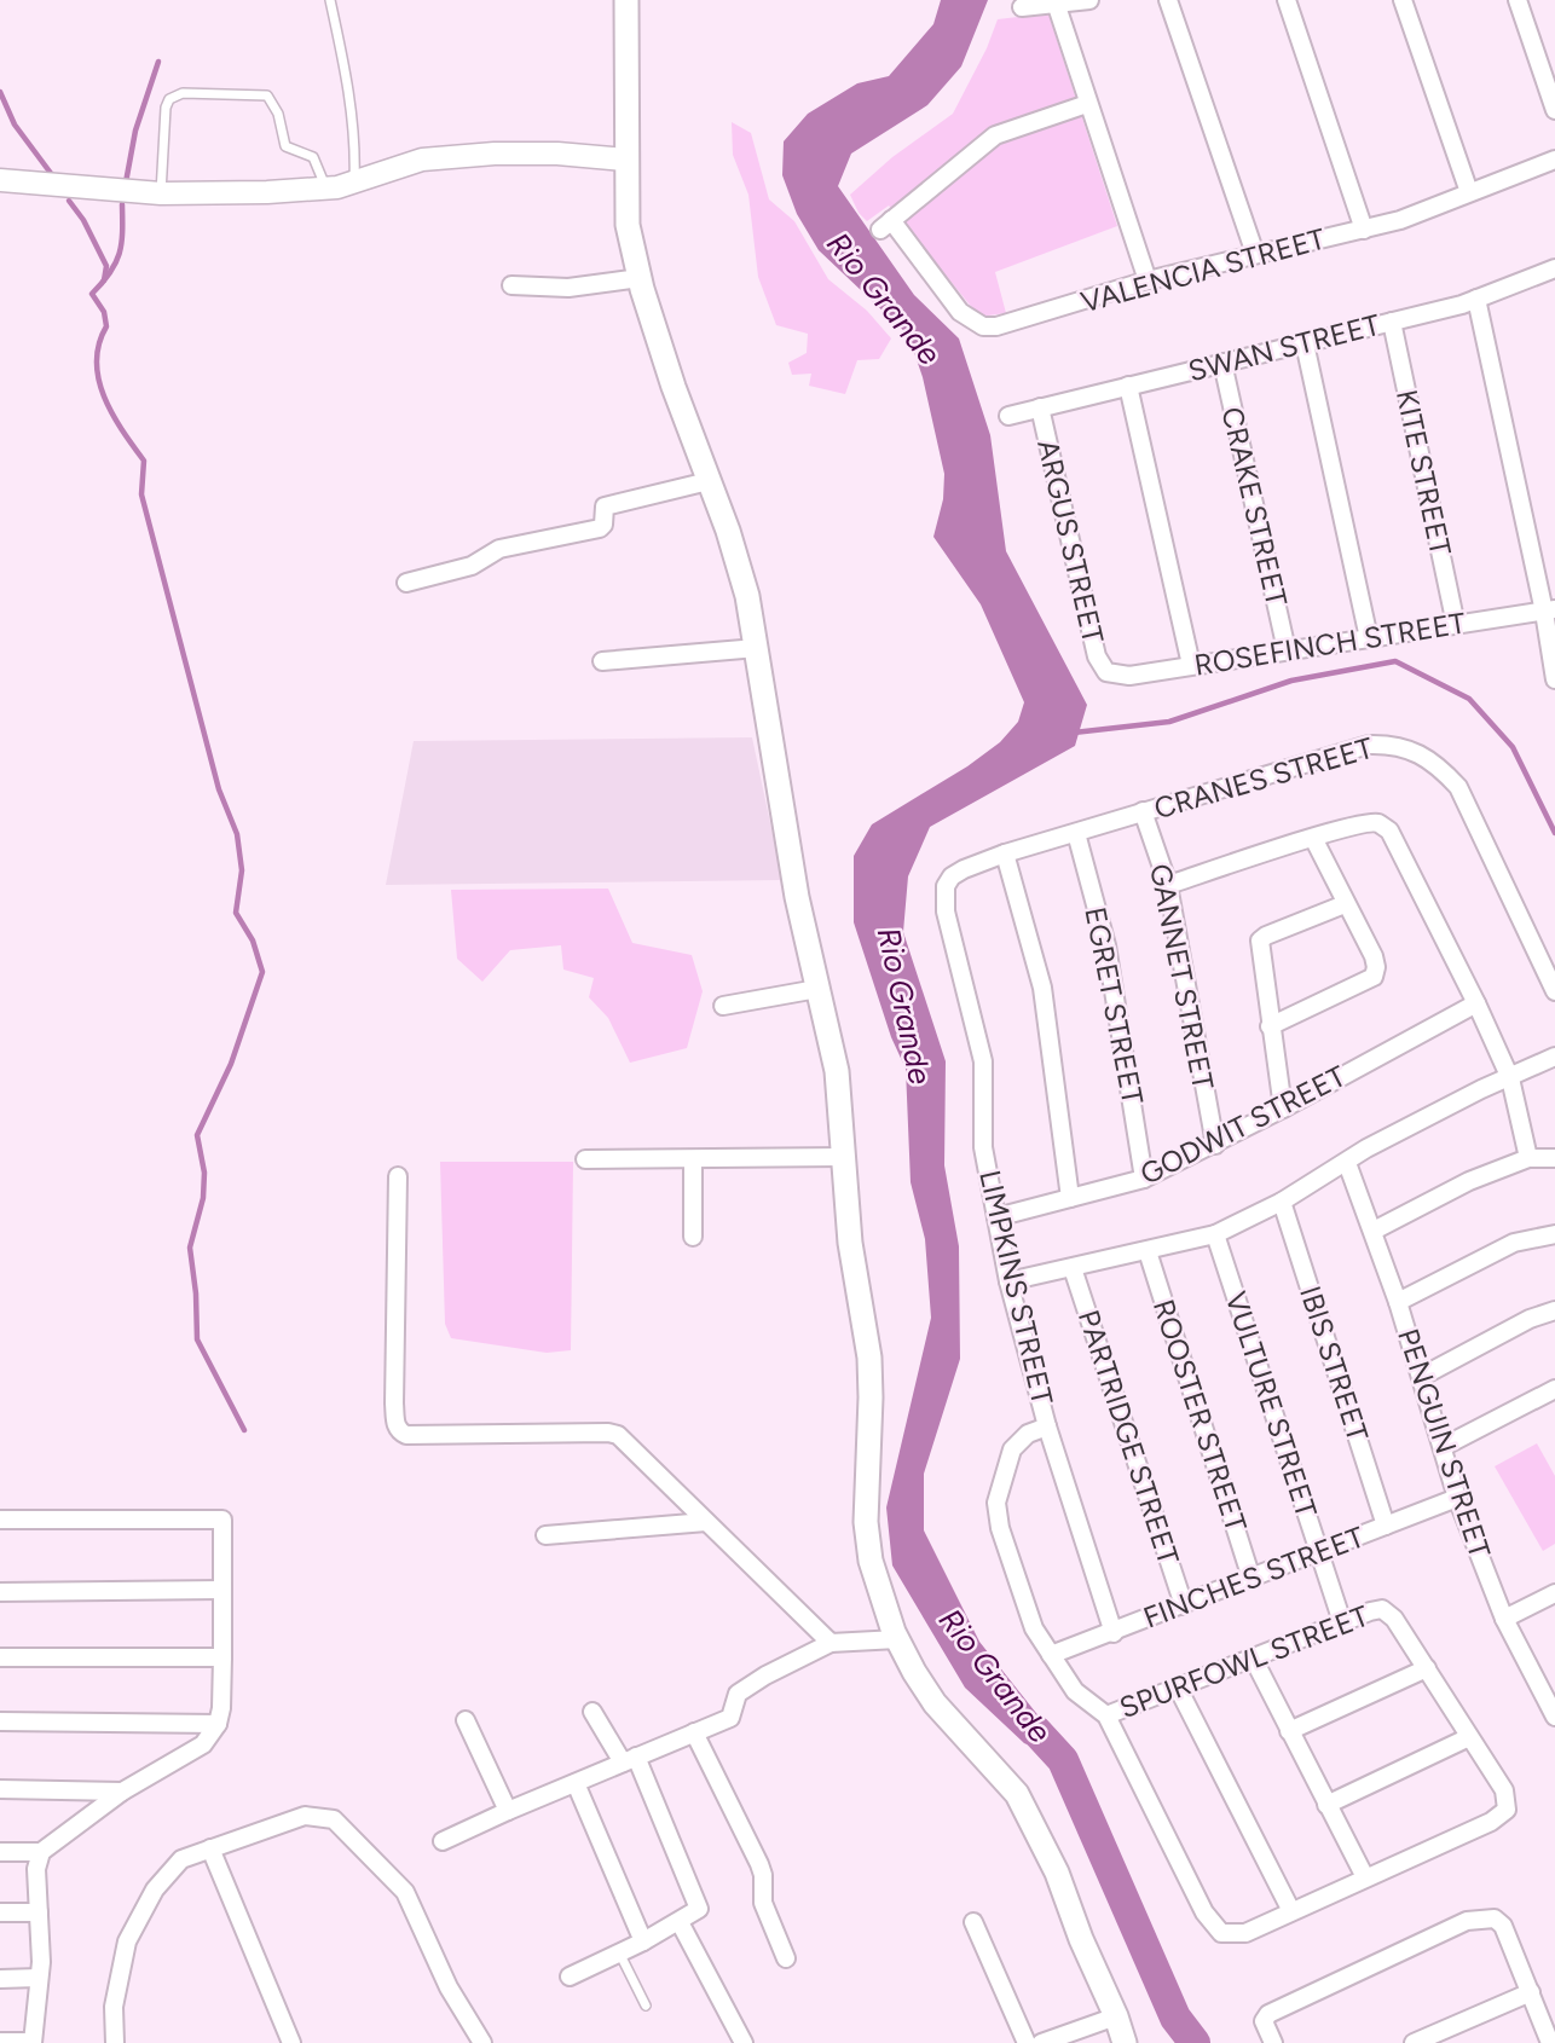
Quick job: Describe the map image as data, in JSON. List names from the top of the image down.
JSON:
{
  "streets": {
    "street": [
      "VALENCIA STREET",
      "SWAN STREET",
      "KITE STREET",
      "CRAKE STREET",
      "ARGUS STREET",
      "ROSEFINCH STREET",
      "CRANES STREET",
      "GANNET STREET",
      "EGRET STREET",
      "GODWIT STREET",
      "LIMPKINS STREET",
      "IBIS STREET",
      "VULTURE STREET",
      "ROOSTER STREET",
      "PARTRIDGE STREET",
      "PENGUIN STREET",
      "FINCHES STREET",
      "SPURFOWL STREET"
    ]
  },
  "crossings": [
    ["SWAN STREET", "KITE STREET"],
    ["SWAN STREET", "CRAKE STREET"],
    ["SWAN STREET", "ARGUS STREET"],
    ["KITE STREET", "ROSEFINCH STREET"],
    ["CRAKE STREET", "ROSEFINCH STREET"],
    ["ARGUS STREET", "ROSEFINCH STREET"],
    ["CRANES STREET", "GANNET STREET"],
    ["CRANES STREET", "EGRET STREET"],
    ["CRANES STREET", "LIMPKINS STREET"],
    ["GANNET STREET", "GODWIT STREET"],
    ["EGRET STREET", "GODWIT STREET"],
    ["GODWIT STREET", "LIMPKINS STREET"],
    ["LIMPKINS STREET", "FINCHES STREET"],
    ["IBIS STREET", "FINCHES STREET"],
    ["VULTURE STREET", "FINCHES STREET"],
    ["VULTURE STREET", "SPURFOWL STREET"],
    ["ROOSTER STREET", "FINCHES STREET"],
    ["PARTRIDGE STREET", "FINCHES STREET"],
    ["PENGUIN STREET", "FINCHES STREET"]
  ],
  "water": ["Rio Grande"]
}
